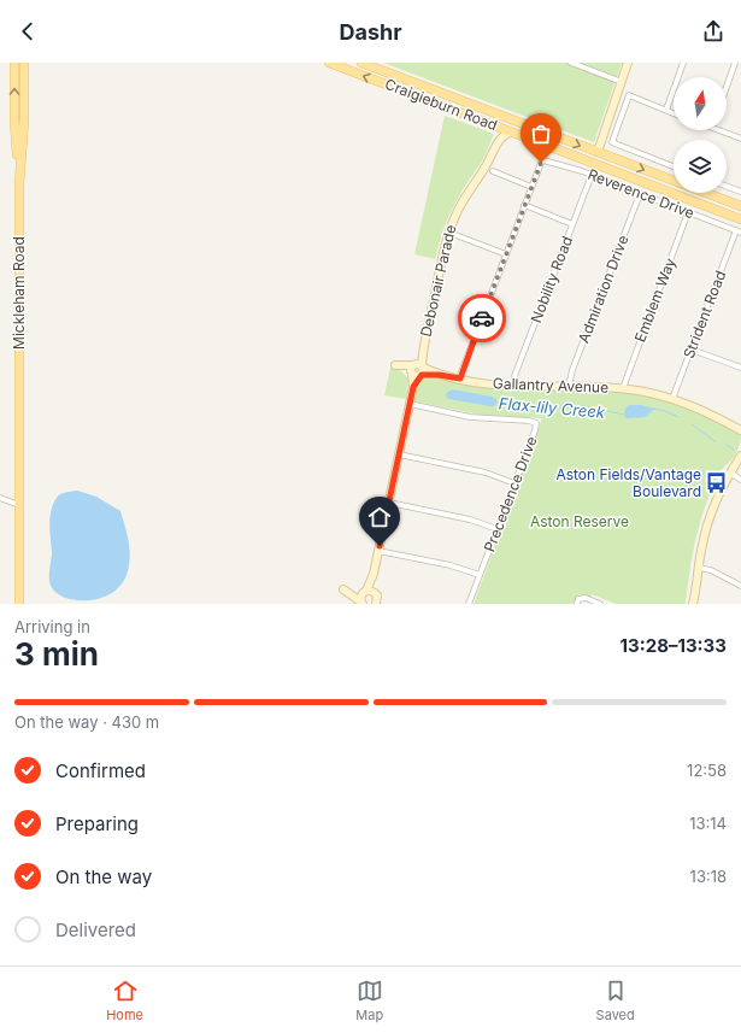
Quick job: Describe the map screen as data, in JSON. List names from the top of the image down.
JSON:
{
  "streets": {
    "main road": ["Craigieburn Road", "Mickleham Road"],
    "street": [
      "Reverence Drive",
      "Nobility Road",
      "Debonair Parade",
      "Admiration Drive",
      "Emblem Way",
      "Strident Road",
      "Gallantry Avenue",
      "Precedence Drive"
    ]
  },
  "crossings": [
    ["Reverence Drive", "Nobility Road"],
    ["Reverence Drive", "Admiration Drive"],
    ["Reverence Drive", "Emblem Way"],
    ["Reverence Drive", "Strident Road"],
    ["Nobility Road", "Gallantry Avenue"],
    ["Debonair Parade", "Gallantry Avenue"],
    ["Debonair Parade", "Precedence Drive"],
    ["Admiration Drive", "Gallantry Avenue"],
    ["Emblem Way", "Gallantry Avenue"],
    ["Strident Road", "Gallantry Avenue"]
  ],
  "water": ["Flax-lily Creek"],
  "parks": ["Aston Reserve"],
  "places": {
    "bus stop": ["Aston Fields/Vantage Boulevard"]
  },
  "north": "top",
  "page": {
    "header": "Dashr",
    "heading": ["3 min", "Arriving in", "13:28–13:33"],
    "bar": "On the way · 430 m",
    "list": [
      ["Confirmed", "12:58"],
      ["Preparing", "13:14"],
      ["On the way", "13:18"],
      "Delivered"
    ],
    "tabs": ["Home", "Map", "Saved"]
  }
}
